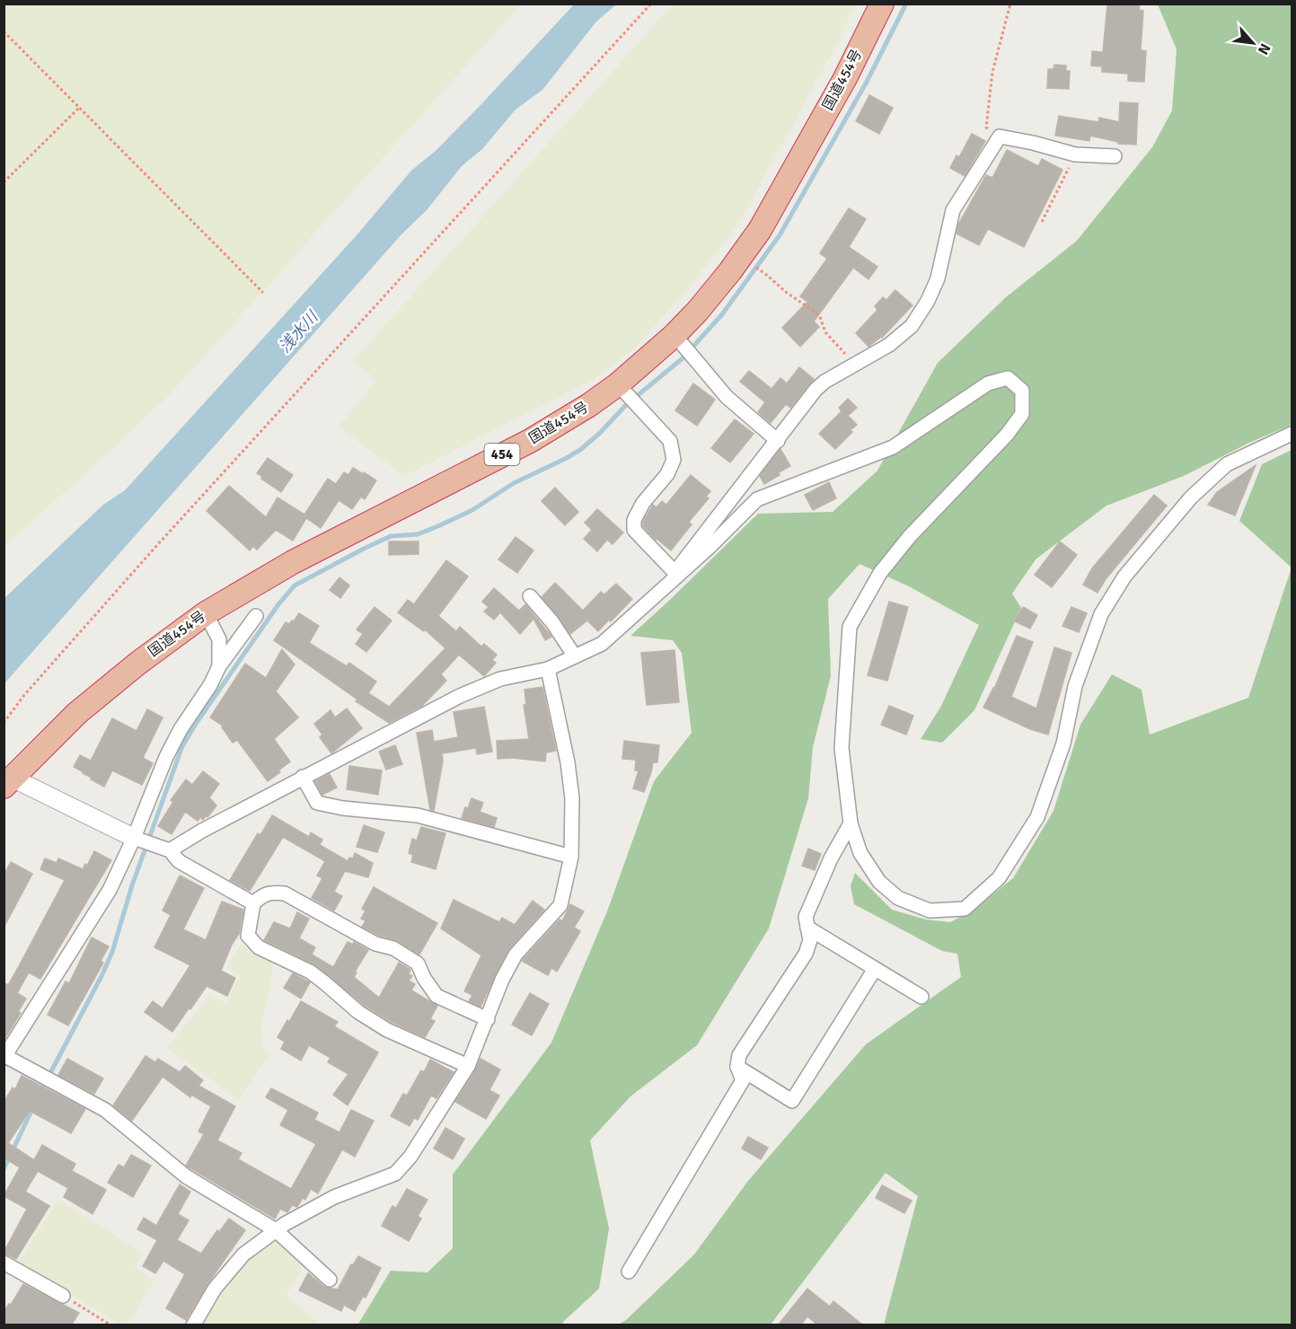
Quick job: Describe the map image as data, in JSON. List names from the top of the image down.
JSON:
{
  "streets": {
    "highway": ["国道454号", "454"]
  },
  "water": ["浅水川"],
  "north": "bottom right"
}
